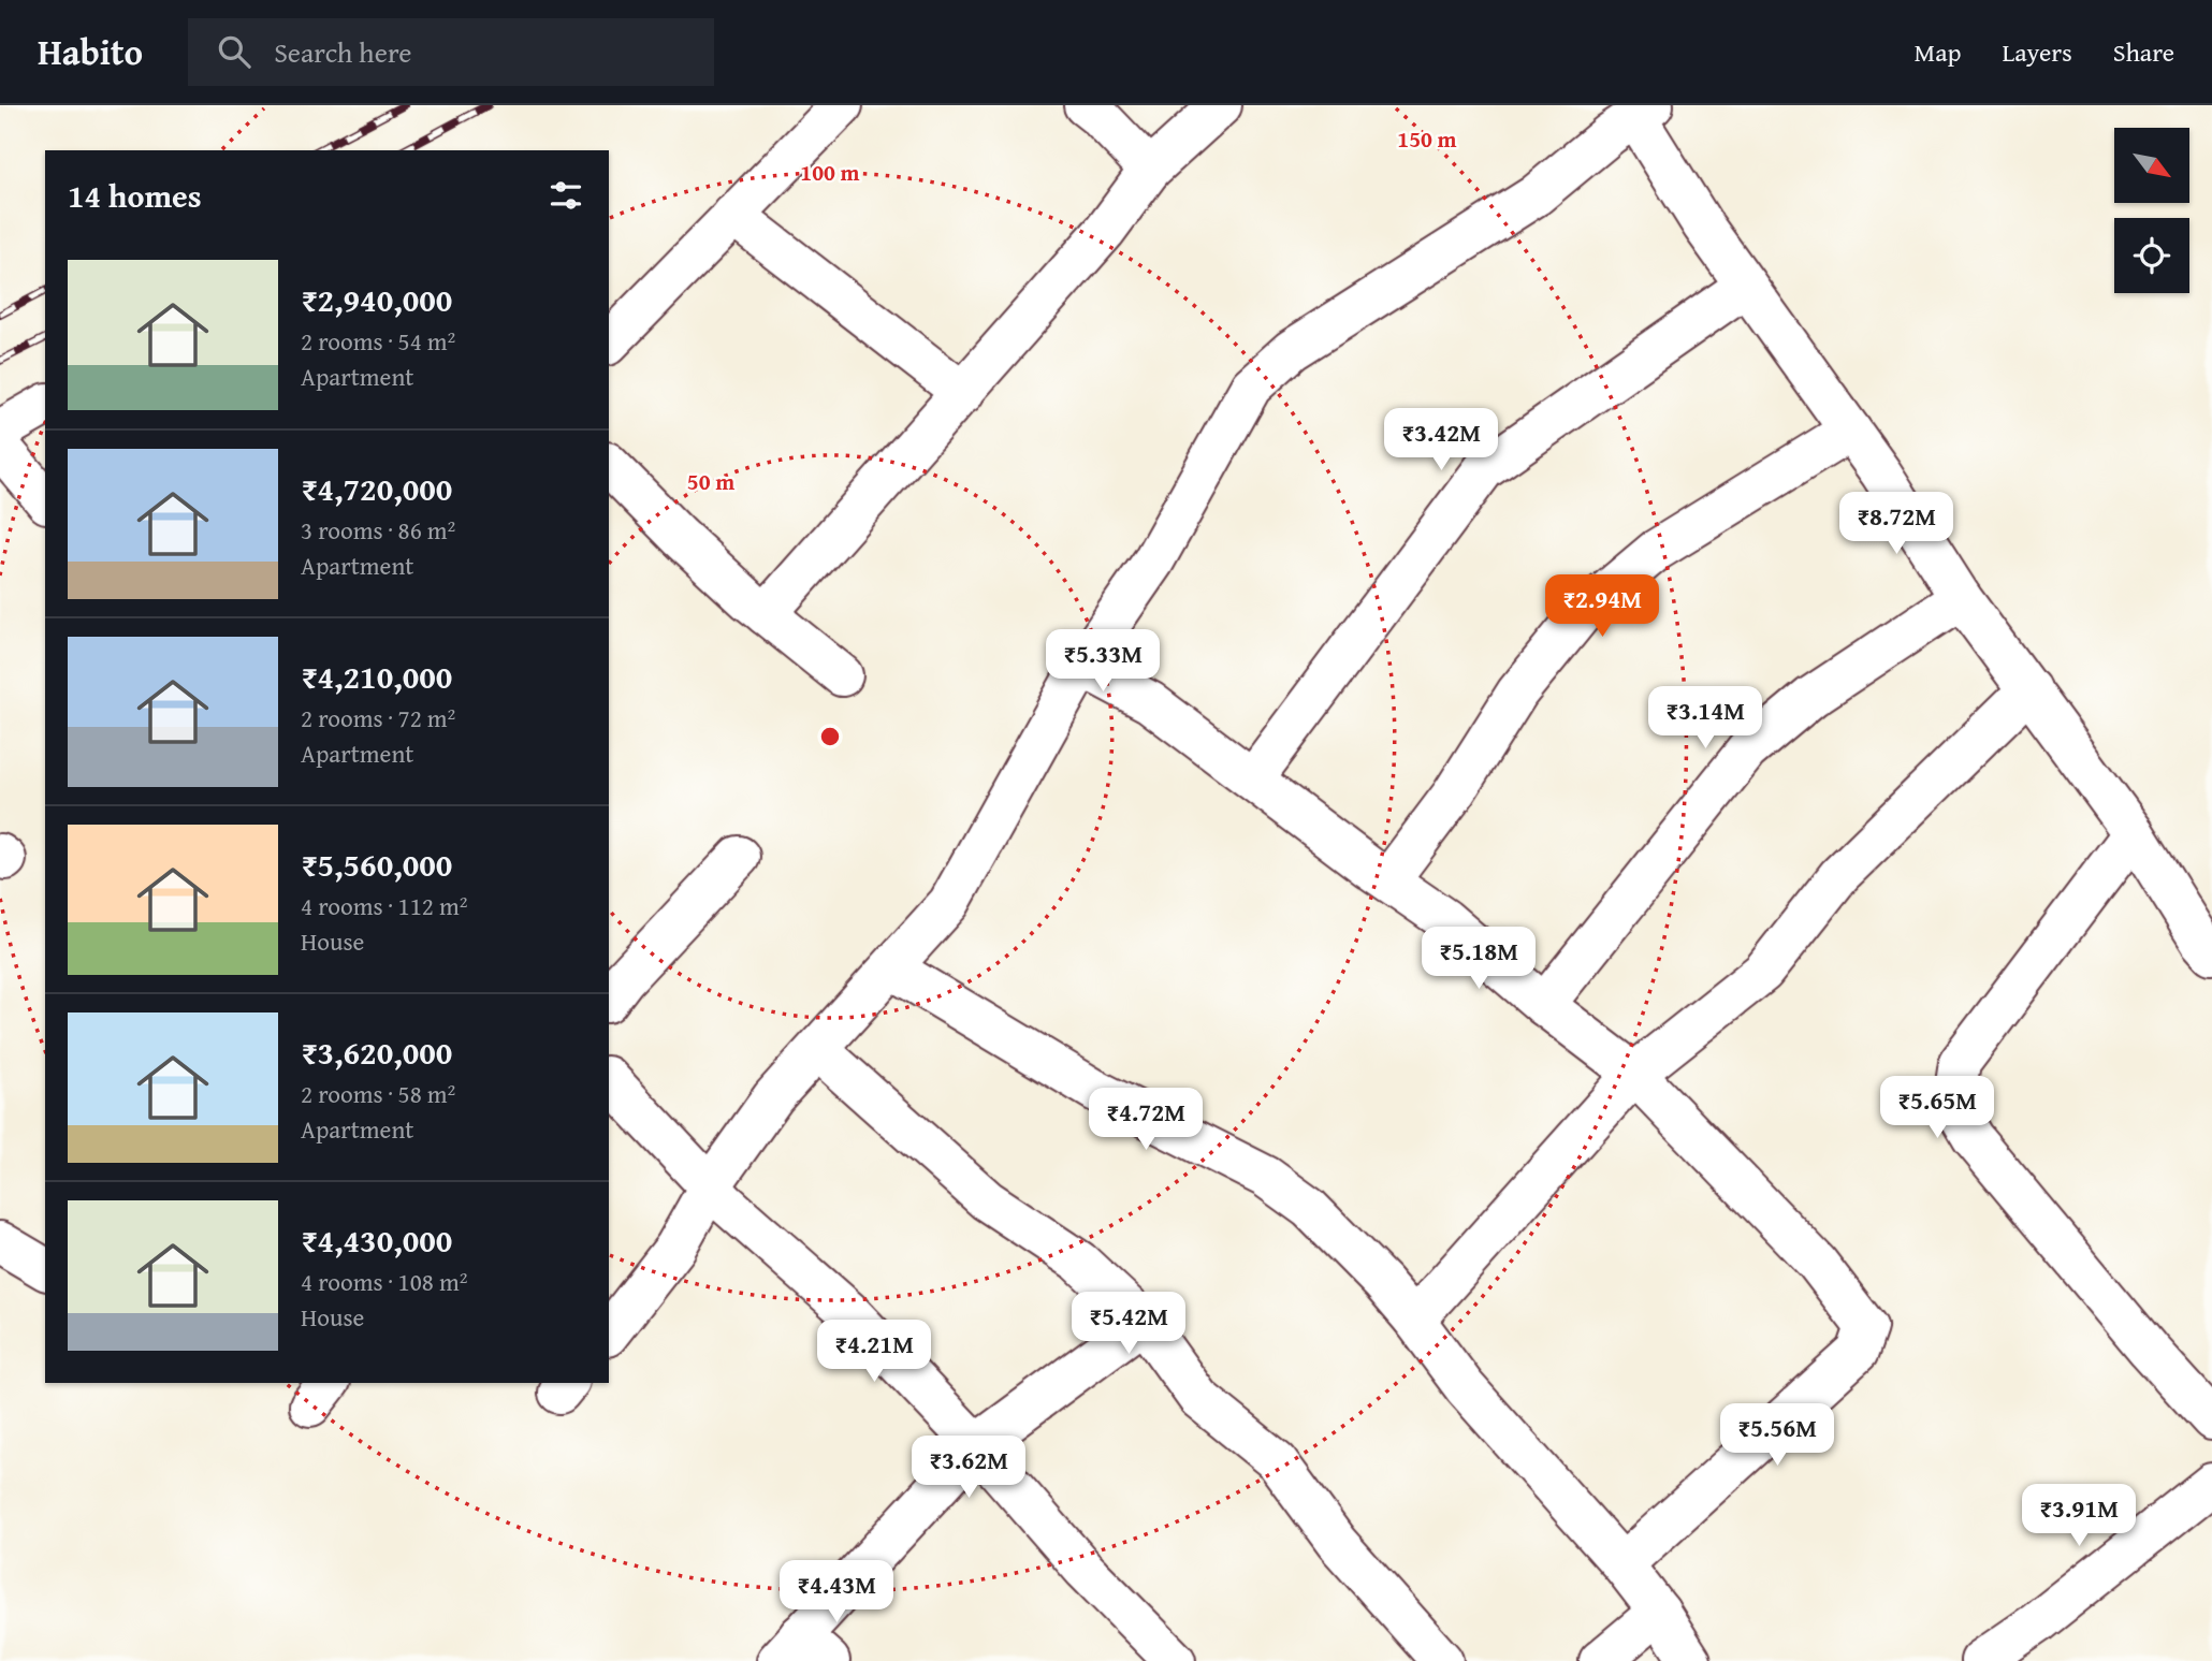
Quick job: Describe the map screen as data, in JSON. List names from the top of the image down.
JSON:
{
  "north": "bottom right",
  "page": {
    "header": "Habito",
    "search": "Search here",
    "nav": ["Map", "Layers", "Share"],
    "heading": "14 homes",
    "list": [
      {
        "name": "₹2,940,000",
        "note": "2 rooms · 54 m² · Apartment"
      },
      {
        "name": "₹4,720,000",
        "note": "3 rooms · 86 m² · Apartment"
      },
      {
        "name": "₹4,210,000",
        "note": "2 rooms · 72 m² · Apartment"
      },
      {
        "name": "₹5,560,000",
        "note": "4 rooms · 112 m² · House"
      },
      {
        "name": "₹3,620,000",
        "note": "2 rooms · 58 m² · Apartment"
      },
      {
        "name": "₹4,430,000",
        "note": "4 rooms · 108 m² · House"
      }
    ],
    "price": [
      "₹3.42M",
      "₹8.72M",
      "₹2.94M",
      "₹5.33M",
      "₹3.14M",
      "₹5.18M",
      "₹5.65M",
      "₹4.72M",
      "₹5.42M",
      "₹4.21M",
      "₹5.56M",
      "₹3.62M",
      "₹3.91M",
      "₹4.43M"
    ]
  },
  "rings": ["150 m", "100 m", "50 m"]
}
